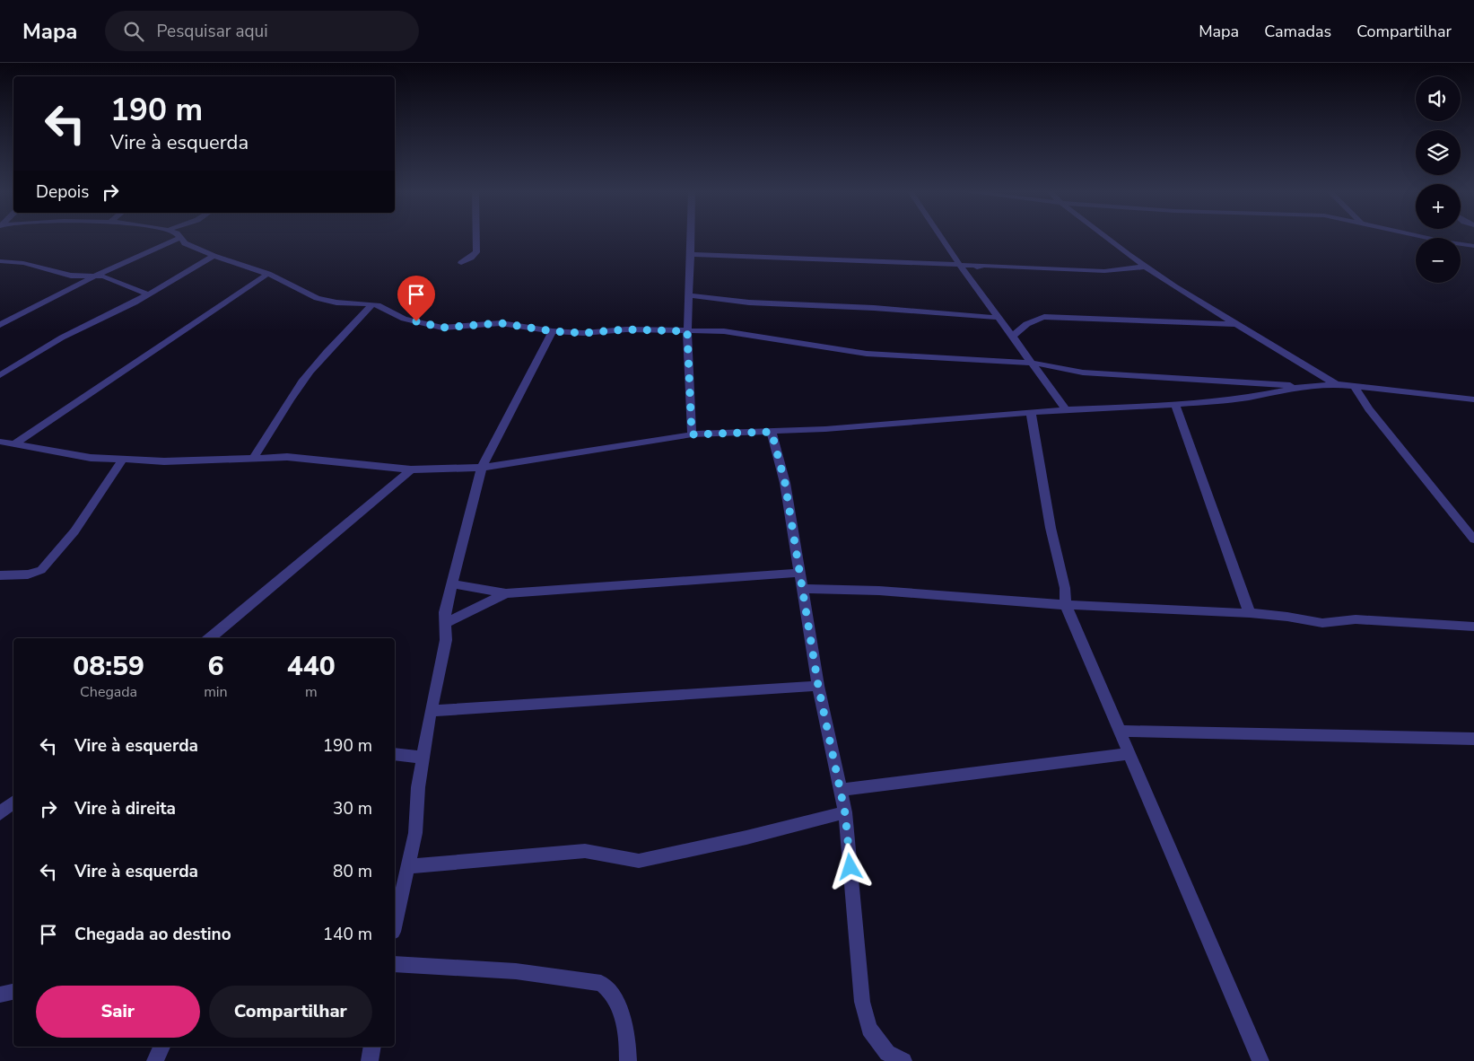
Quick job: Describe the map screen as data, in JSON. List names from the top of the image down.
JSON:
{
  "page": {
    "header": "Mapa",
    "search": "Pesquisar aqui",
    "nav": ["Mapa", "Camadas", "Compartilhar"],
    "map_buttons": ["+", "−"],
    "turn": ["190 m", "Vire à esquerda"],
    "then": "Depois",
    "eta": [
      "08:59",
      "Chegada",
      "6",
      "min",
      "440",
      "m"
    ],
    "list": [
      {
        "name": "Vire à esquerda",
        "value": "190 m"
      },
      {
        "name": "Vire à direita",
        "value": "30 m"
      },
      {
        "name": "Vire à esquerda",
        "value": "80 m"
      },
      {
        "name": "Chegada ao destino",
        "value": "140 m"
      }
    ],
    "buttons": ["Sair", "Compartilhar"]
  }
}
